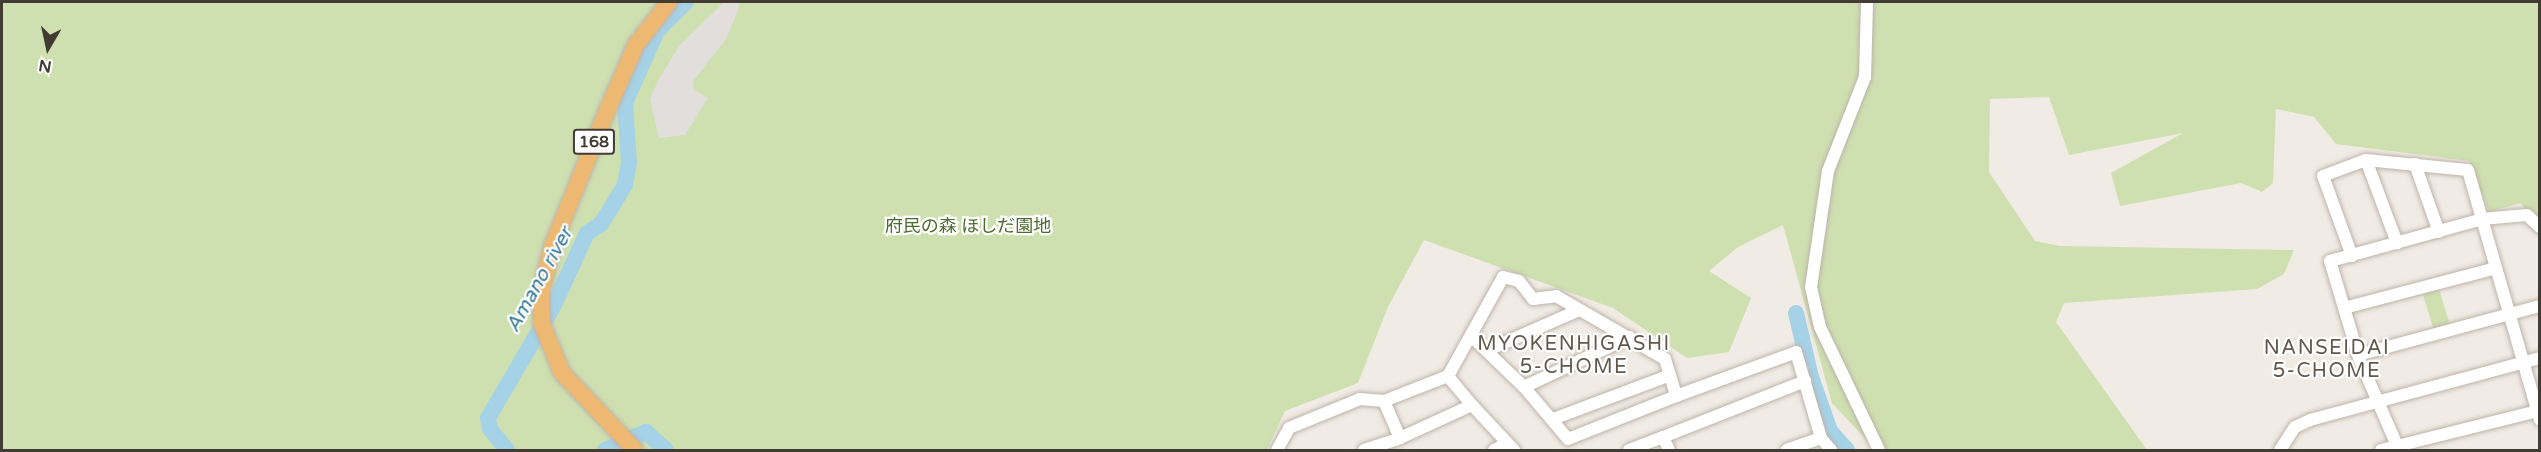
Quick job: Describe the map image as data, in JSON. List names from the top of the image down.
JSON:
{
  "streets": {
    "highway": ["168"]
  },
  "districts": ["MYOKENHIGASHI 5-CHOME", "NANSEIDAI 5-CHOME"],
  "water": ["Amano river"],
  "parks": ["府民の森 ほしだ園地"],
  "north": "bottom"
}
